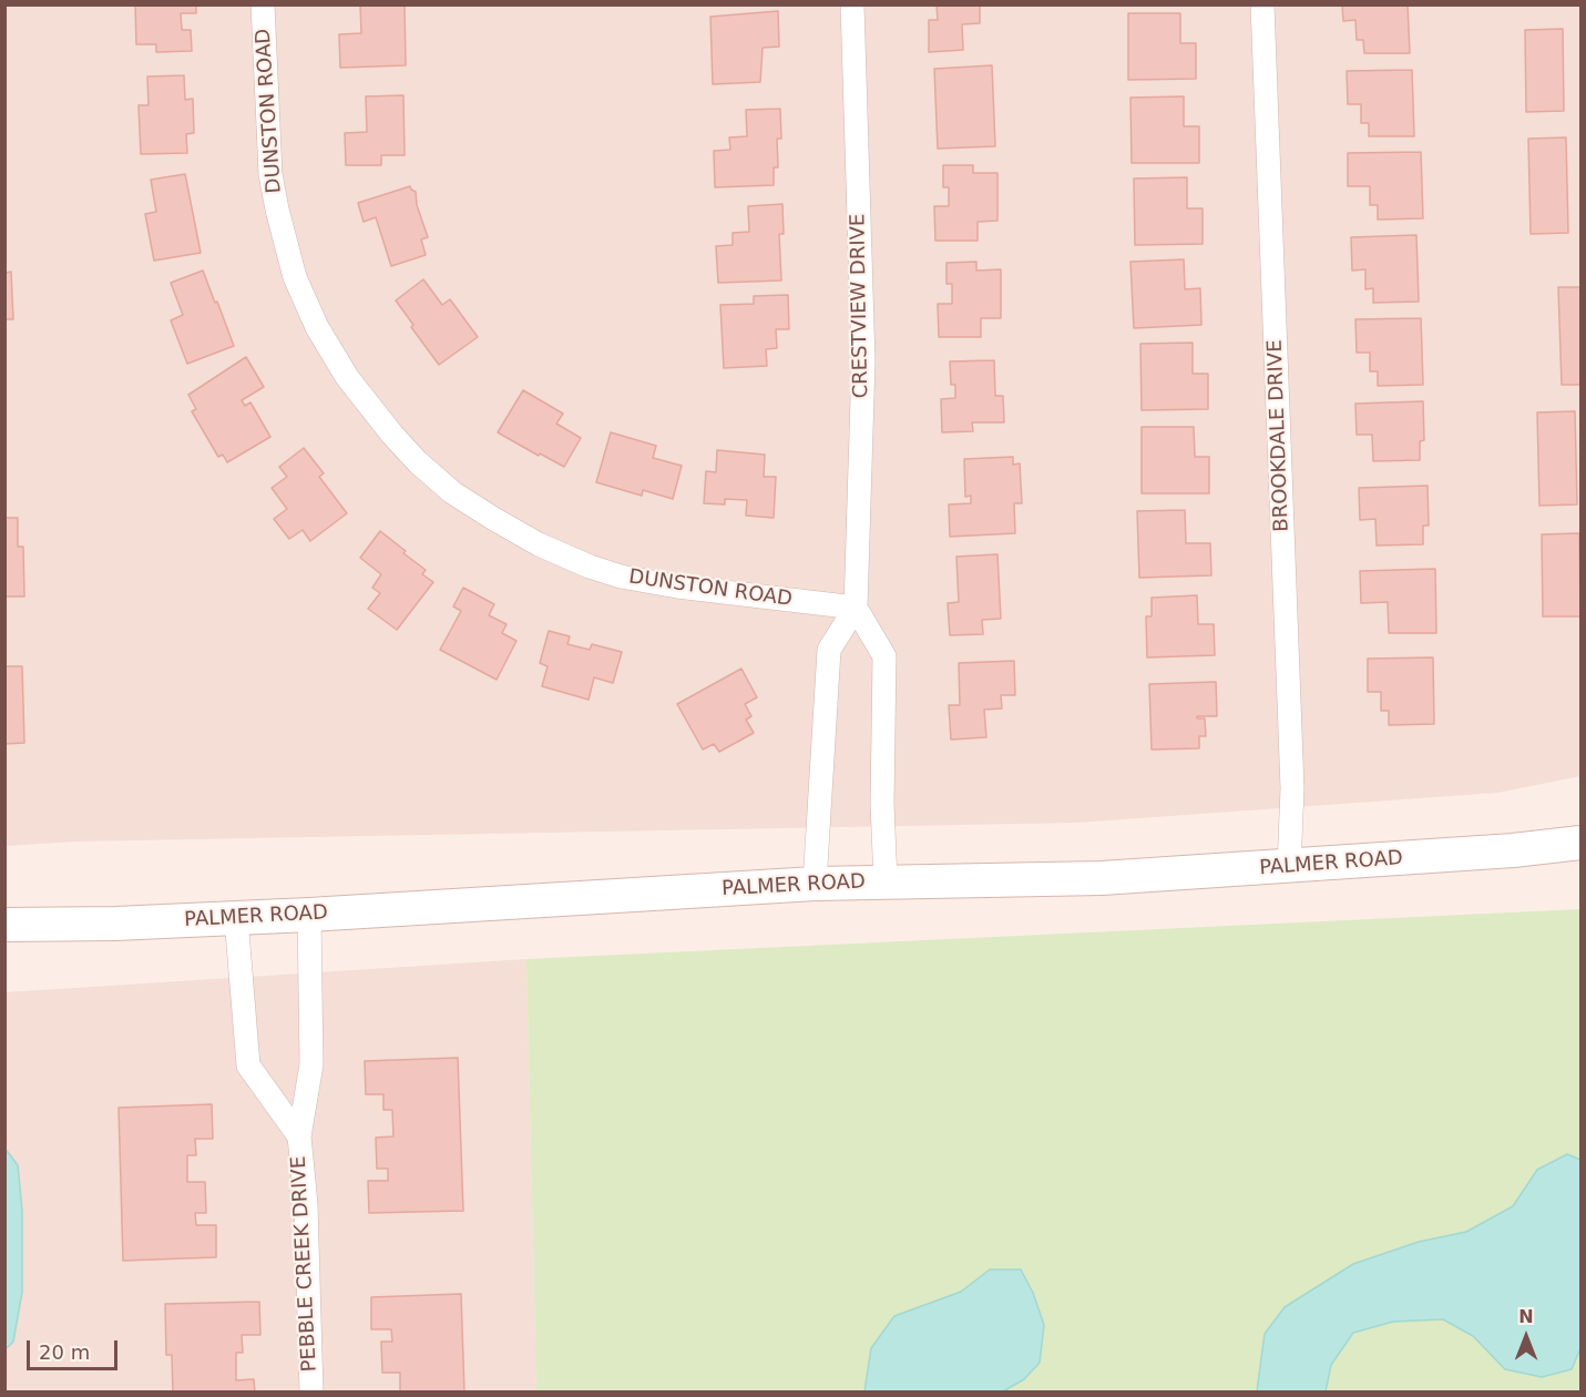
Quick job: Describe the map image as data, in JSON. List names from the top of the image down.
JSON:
{
  "streets": {
    "street": [
      "DUNSTON ROAD",
      "CRESTVIEW DRIVE",
      "BROOKDALE DRIVE",
      "PALMER ROAD",
      "PEBBLE CREEK DRIVE"
    ]
  },
  "crossings": [
    ["DUNSTON ROAD", "CRESTVIEW DRIVE"],
    ["BROOKDALE DRIVE", "PALMER ROAD"],
    ["PALMER ROAD", "PEBBLE CREEK DRIVE"]
  ],
  "scale_bar": "20 m",
  "north": "top"
}
